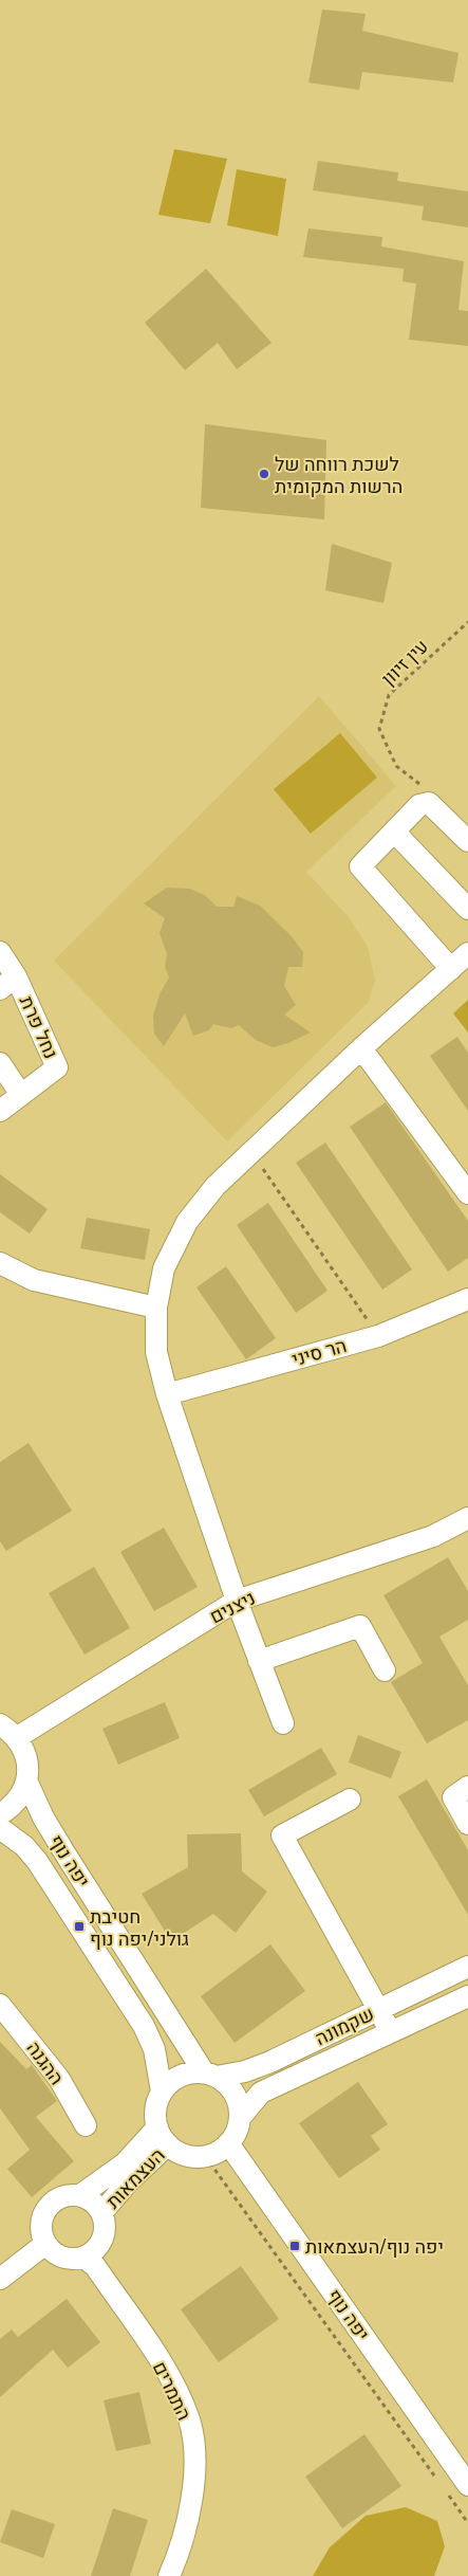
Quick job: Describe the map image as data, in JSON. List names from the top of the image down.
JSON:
{
  "streets": {
    "street": [
      "נחל פרת",
      "הר סיני",
      "ניצנים",
      "יפה נוף",
      "שקמונה",
      "ההגנה",
      "העצמאות",
      "התמרים"
    ],
    "path": ["עין זיוון"]
  },
  "crossings": [
    ["ניצנים", "יפה נוף"],
    ["יפה נוף", "שקמונה"],
    ["יפה נוף", "העצמאות"],
    ["שקמונה", "העצמאות"],
    ["העצמאות", "התמרים"]
  ],
  "places": {
    "other": ["לשכת רווחה של הרשות המקומית"],
    "transit": ["חטיבת גולני/יפה נוף", "יפה נוף/העצמאות"]
  }
}
